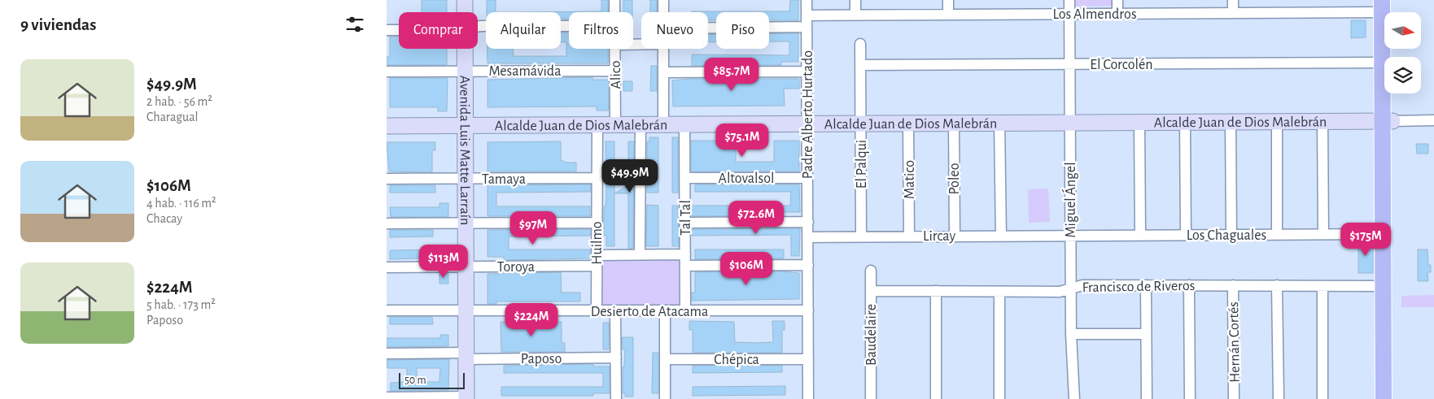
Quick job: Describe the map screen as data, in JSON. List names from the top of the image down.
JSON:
{
  "streets": {
    "street": [
      "Los Almendros",
      "El Corcolén",
      "Mesamávida",
      "Alico",
      "Padre Alberto Hurtado",
      "Alcalde Juan de Dios Malebrán",
      "Avenida Luis Matte Larraín",
      "El Palqui",
      "Altovalsol",
      "Tamaya",
      "Poleo",
      "Matico",
      "Miguel Ángel",
      "Tal Tal",
      "Los Chaguales",
      "Lircay",
      "Huilmo",
      "Toroya",
      "Francisco de Riveros",
      "Desierto de Atacama",
      "Baudelaire",
      "Hernán Cortés",
      "Paposo",
      "Chépica"
    ]
  },
  "crossings": [
    ["Los Almendros", "Padre Alberto Hurtado"],
    ["Los Almendros", "Miguel Ángel"],
    ["El Corcolén", "El Palqui"],
    ["El Corcolén", "Miguel Ángel"],
    ["Mesamávida", "Alico"],
    ["Mesamávida", "Avenida Luis Matte Larraín"],
    ["Alico", "Alcalde Juan de Dios Malebrán"],
    ["Padre Alberto Hurtado", "Alcalde Juan de Dios Malebrán"],
    ["Padre Alberto Hurtado", "Altovalsol"],
    ["Padre Alberto Hurtado", "Lircay"],
    ["Padre Alberto Hurtado", "Desierto de Atacama"],
    ["Padre Alberto Hurtado", "Chépica"],
    ["Alcalde Juan de Dios Malebrán", "Avenida Luis Matte Larraín"],
    ["Alcalde Juan de Dios Malebrán", "El Palqui"],
    ["Alcalde Juan de Dios Malebrán", "Poleo"],
    ["Alcalde Juan de Dios Malebrán", "Matico"],
    ["Alcalde Juan de Dios Malebrán", "Miguel Ángel"],
    ["Alcalde Juan de Dios Malebrán", "Tal Tal"],
    ["Alcalde Juan de Dios Malebrán", "Huilmo"],
    ["Avenida Luis Matte Larraín", "Tamaya"],
    ["Avenida Luis Matte Larraín", "Toroya"],
    ["Avenida Luis Matte Larraín", "Desierto de Atacama"],
    ["Avenida Luis Matte Larraín", "Paposo"],
    ["El Palqui", "Lircay"],
    ["Altovalsol", "Tal Tal"],
    ["Tamaya", "Huilmo"],
    ["Poleo", "Lircay"],
    ["Matico", "Lircay"],
    ["Miguel Ángel", "Los Chaguales"],
    ["Miguel Ángel", "Lircay"],
    ["Miguel Ángel", "Francisco de Riveros"],
    ["Tal Tal", "Desierto de Atacama"],
    ["Los Chaguales", "Lircay"],
    ["Huilmo", "Toroya"],
    ["Huilmo", "Desierto de Atacama"],
    ["Francisco de Riveros", "Baudelaire"],
    ["Francisco de Riveros", "Hernán Cortés"]
  ],
  "scale_bar": "50 m",
  "north": "right",
  "page": {
    "heading": "9 viviendas",
    "chip": [
      "Comprar",
      "Alquilar",
      "Filtros",
      "Nuevo",
      "Piso"
    ],
    "list": [
      {
        "name": "$49.9M",
        "note": "2 hab. · 56 m² · Charagual"
      },
      {
        "name": "$106M",
        "note": "4 hab. · 116 m² · Chacay"
      },
      {
        "name": "$224M",
        "note": "5 hab. · 173 m² · Paposo"
      }
    ],
    "price": [
      "$85.7M",
      "$75.1M",
      "$49.9M",
      "$72.6M",
      "$97M",
      "$175M",
      "$113M",
      "$106M",
      "$224M"
    ],
    "scale": "50 m"
  }
}
